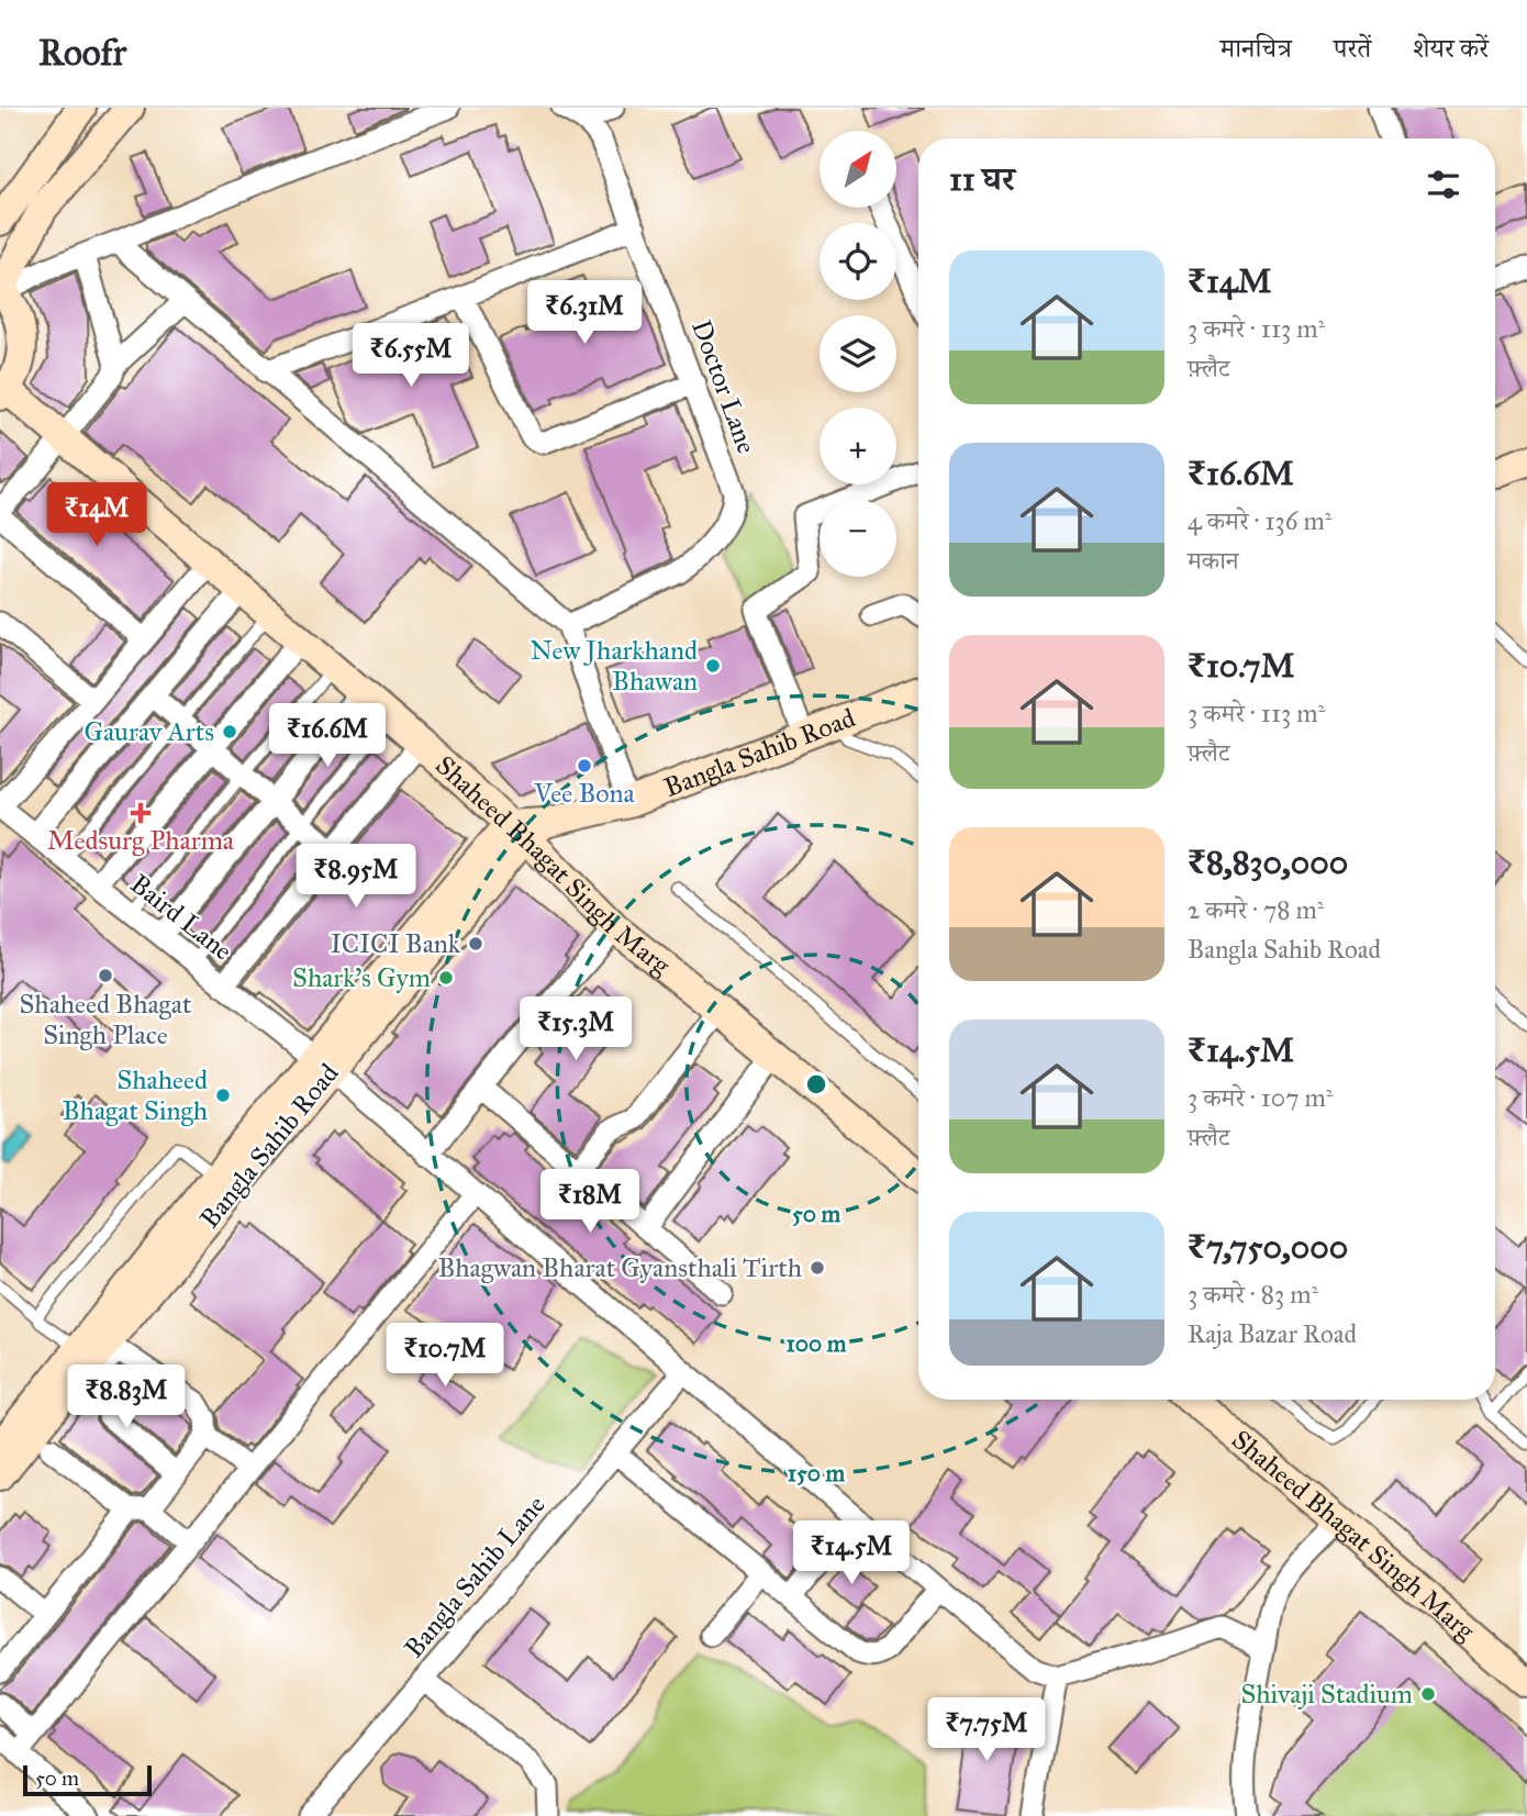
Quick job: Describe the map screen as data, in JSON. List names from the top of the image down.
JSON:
{
  "streets": {
    "street": [
      "Doctor Lane",
      "Bangla Sahib Road",
      "Shaheed Bhagat Singh Marg",
      "Baird Lane",
      "Bangla Sahib Lane"
    ]
  },
  "crossings": [
    ["Bangla Sahib Road", "Shaheed Bhagat Singh Marg"],
    ["Bangla Sahib Road", "Baird Lane"],
    ["Baird Lane", "Bangla Sahib Lane"]
  ],
  "places": {
    "other": [
      "New Jharkhand Bhawan",
      "Gaurav Arts",
      "Vee Bona",
      "ICICI Bank",
      "Shaheed Bhagat Singh Place",
      "Shark's Gym",
      "Shaheed Bhagat Singh",
      "Bhagwan Bharat Gyansthali Tirth",
      "Shivaji Stadium"
    ],
    "health": ["Medsurg Pharma"]
  },
  "scale_bar": "50 m",
  "north": "top right",
  "page": {
    "header": "Roofr",
    "nav": ["मानचित्र", "परतें", "शेयर करें"],
    "map_buttons": ["+", "−"],
    "heading": "11 घर",
    "list": [
      {
        "name": "₹14M",
        "note": "3 कमरे · 113 m² · फ़्लैट"
      },
      {
        "name": "₹16.6M",
        "note": "4 कमरे · 136 m² · मकान"
      },
      {
        "name": "₹10.7M",
        "note": "3 कमरे · 113 m² · फ़्लैट"
      },
      {
        "name": "₹8,830,000",
        "note": "2 कमरे · 78 m² · Bangla Sahib Road"
      },
      {
        "name": "₹14.5M",
        "note": "3 कमरे · 107 m² · फ़्लैट"
      },
      {
        "name": "₹7,750,000",
        "note": "3 कमरे · 83 m² · Raja Bazar Road"
      }
    ],
    "price": [
      "₹6.31M",
      "₹6.55M",
      "₹14M",
      "₹16.6M",
      "₹8.95M",
      "₹15.3M",
      "₹18M",
      "₹10.7M",
      "₹8.83M",
      "₹14.5M",
      "₹7.75M"
    ],
    "scale": "50 m"
  },
  "rings": ["50 m", "100 m", "150 m"]
}
